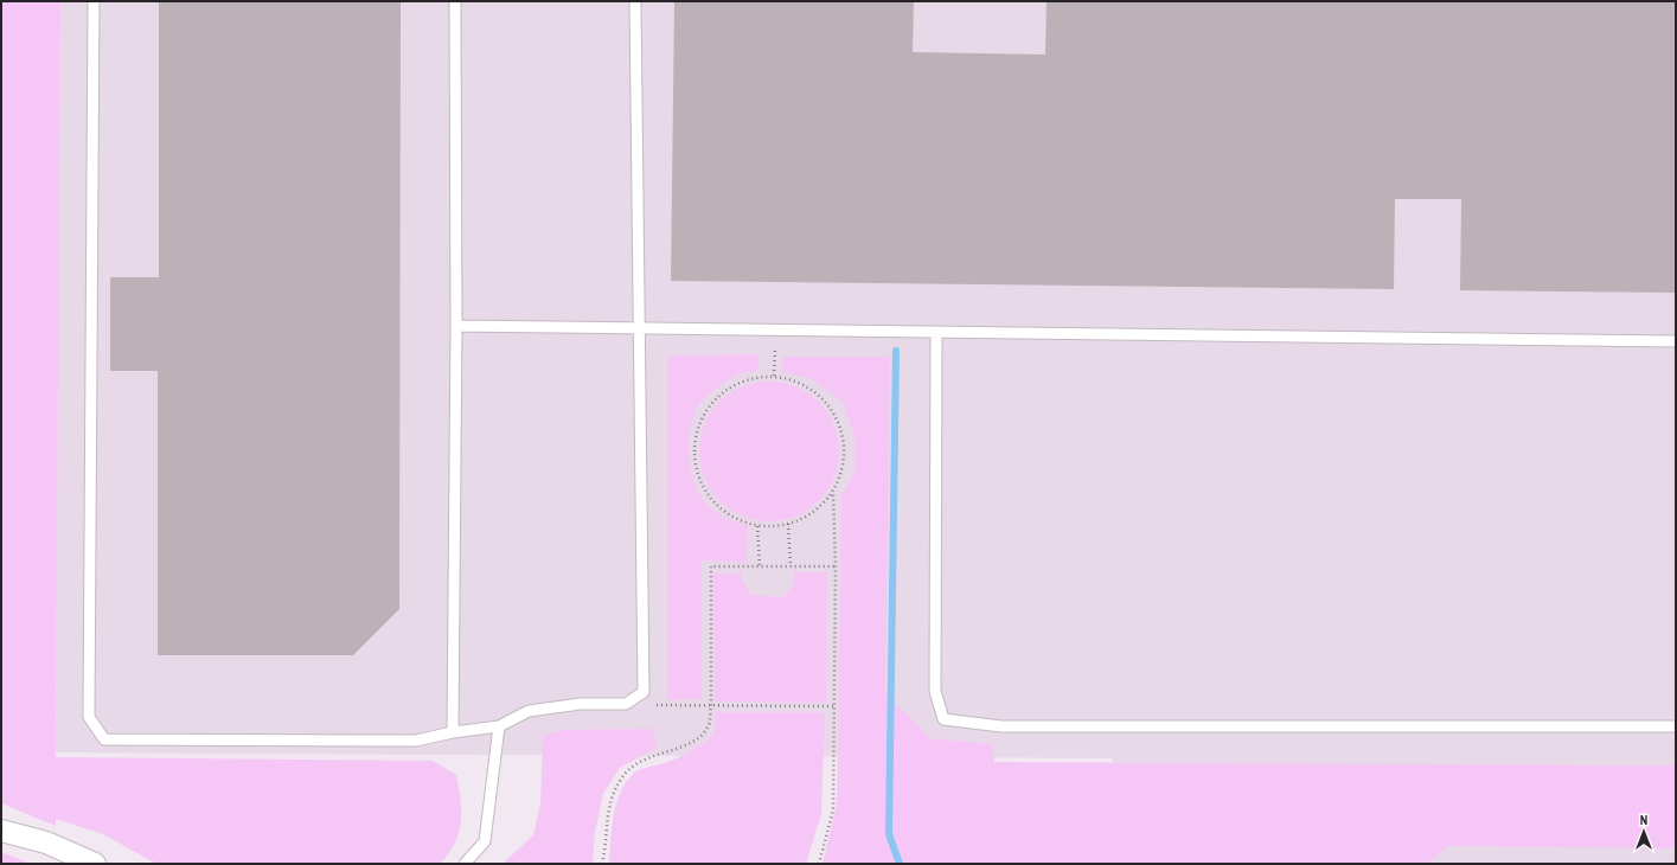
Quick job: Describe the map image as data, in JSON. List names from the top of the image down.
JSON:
{
  "north": "top"
}
